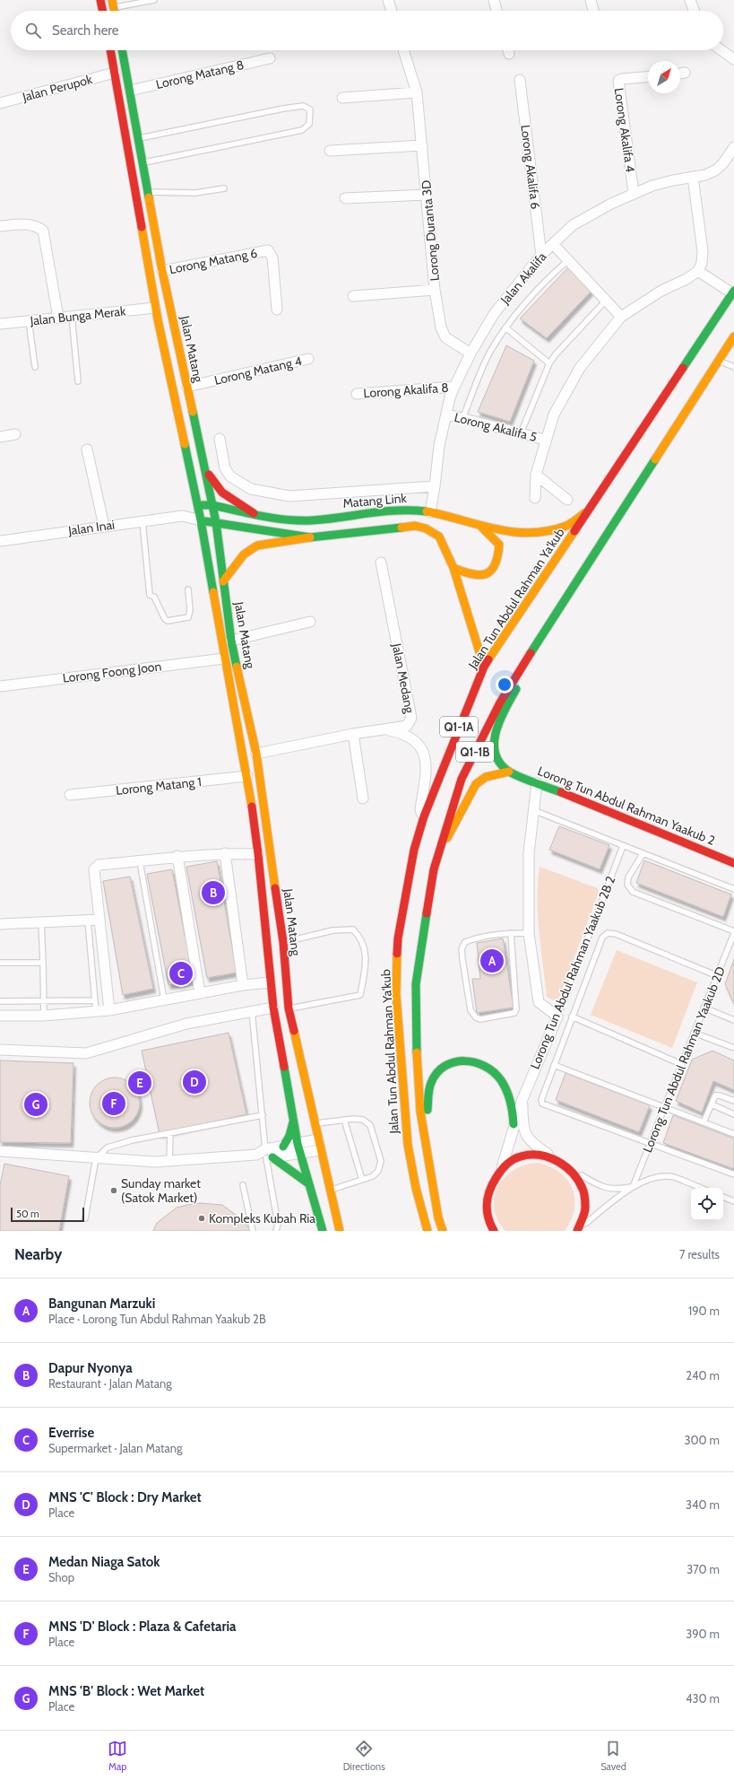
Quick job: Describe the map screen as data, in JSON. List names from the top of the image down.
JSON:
{
  "streets": {
    "main road": [
      "Jalan Matang",
      "Matang Link",
      "Jalan Tun Abdul Rahman Ya'kub",
      "Q1-1A",
      "Q1-1B",
      "Lorong Tun Abdul Rahman Yaakub 2"
    ],
    "street": [
      "Lorong Matang 8",
      "Jalan Perupok",
      "Lorong Akalifa 4",
      "Lorong Akalifa 6",
      "Lorong Duranta 3D",
      "Lorong Matang 6",
      "Jalan Akalifa",
      "Jalan Bunga Merak",
      "Lorong Matang 4",
      "Lorong Akalifa 8",
      "Lorong Akalifa 5",
      "Jalan Inai",
      "Lorong Foong Joon",
      "Jalan Medang",
      "Lorong Matang 1",
      "Lorong Tun Abdul Rahman Yaakub 2B 2"
    ],
    "lane": ["Lorong Tun Abdul Rahman Yaakub 2D"]
  },
  "crossings": [
    ["Lorong Matang 8", "Jalan Matang"],
    ["Jalan Perupok", "Jalan Matang"],
    ["Lorong Akalifa 4", "Jalan Akalifa"],
    ["Lorong Akalifa 6", "Jalan Akalifa"],
    ["Lorong Duranta 3D", "Jalan Akalifa"],
    ["Lorong Matang 6", "Jalan Matang"],
    ["Jalan Akalifa", "Lorong Akalifa 8"],
    ["Jalan Akalifa", "Lorong Akalifa 5"],
    ["Jalan Akalifa", "Matang Link"],
    ["Jalan Bunga Merak", "Jalan Matang"],
    ["Jalan Matang", "Lorong Matang 4"],
    ["Jalan Matang", "Matang Link"],
    ["Jalan Matang", "Lorong Foong Joon"],
    ["Jalan Matang", "Jalan Medang"],
    ["Jalan Matang", "Lorong Matang 1"],
    ["Matang Link", "Jalan Tun Abdul Rahman Ya'kub"]
  ],
  "places": ["Sunday market (Satok Market)", "Kompleks Kubah Ria"],
  "scale_bar": "50 m",
  "north": "top right",
  "page": {
    "search": "Search here",
    "pins": [
      "B",
      "A",
      "C",
      "D",
      "E",
      "F",
      "G"
    ],
    "scale": "50 m",
    "heading": ["Nearby", "7 results"],
    "list": [
      {
        "mark": "A",
        "name": "Bangunan Marzuki",
        "note": "Place · Lorong Tun Abdul Rahman Yaakub 2B",
        "value": "190 m"
      },
      {
        "mark": "B",
        "name": "Dapur Nyonya",
        "note": "Restaurant · Jalan Matang",
        "value": "240 m"
      },
      {
        "mark": "C",
        "name": "Everrise",
        "note": "Supermarket · Jalan Matang",
        "value": "300 m"
      },
      {
        "mark": "D",
        "name": "MNS 'C' Block : Dry Market",
        "note": "Place",
        "value": "340 m"
      },
      {
        "mark": "E",
        "name": "Medan Niaga Satok",
        "note": "Shop",
        "value": "370 m"
      },
      {
        "mark": "F",
        "name": "MNS 'D' Block : Plaza & Cafetaria",
        "note": "Place",
        "value": "390 m"
      },
      {
        "mark": "G",
        "name": "MNS 'B' Block : Wet Market",
        "note": "Place",
        "value": "430 m"
      }
    ],
    "nav": ["Map", "Directions", "Saved"]
  }
}
